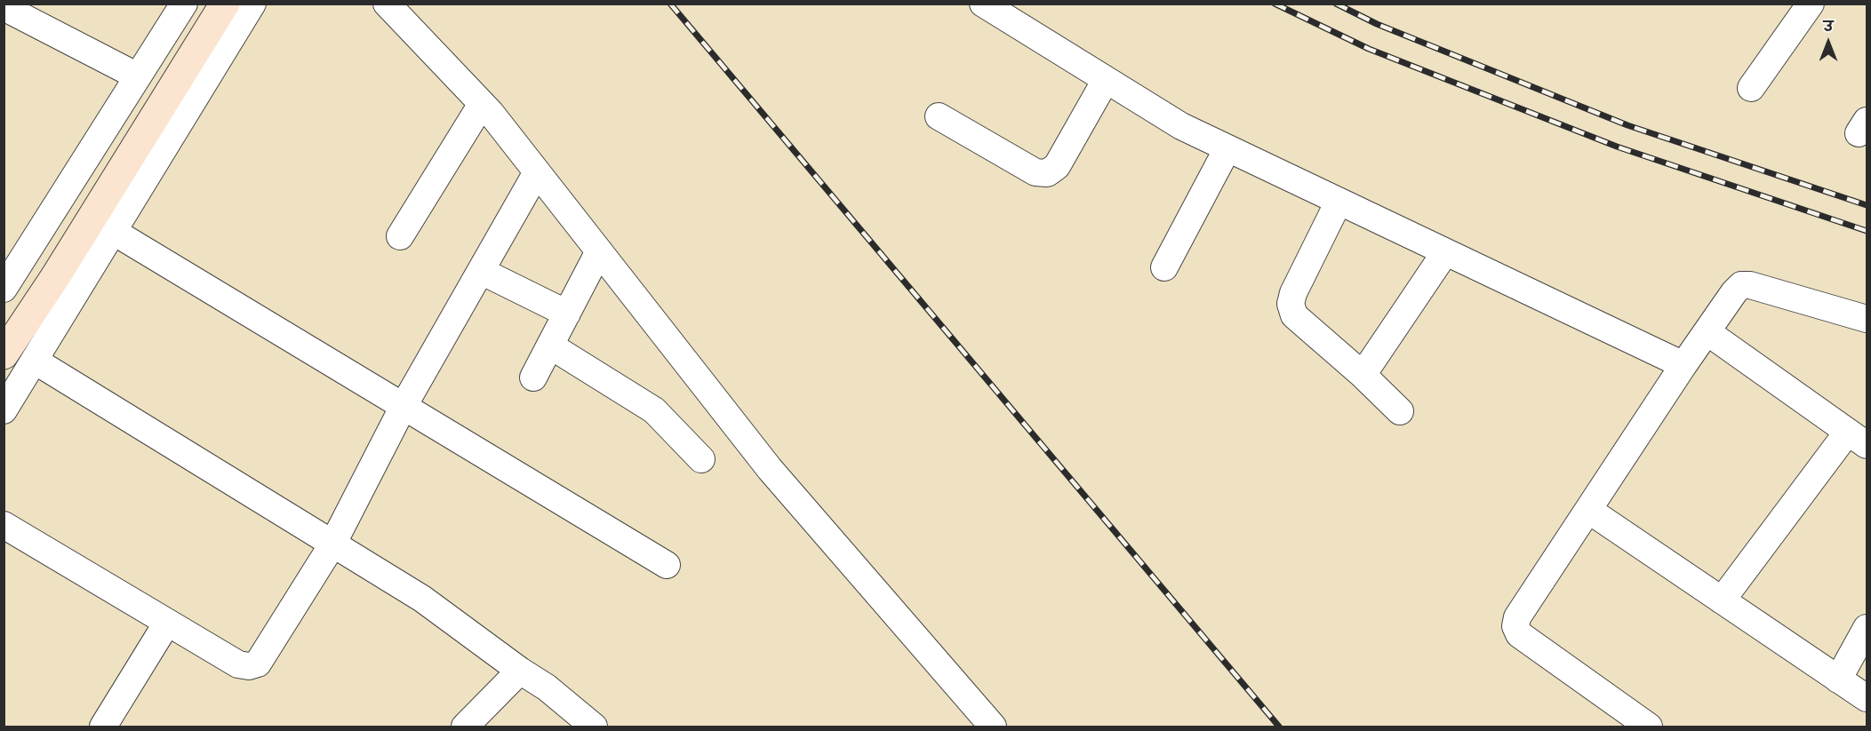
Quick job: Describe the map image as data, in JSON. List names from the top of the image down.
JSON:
{
  "north": "top"
}
